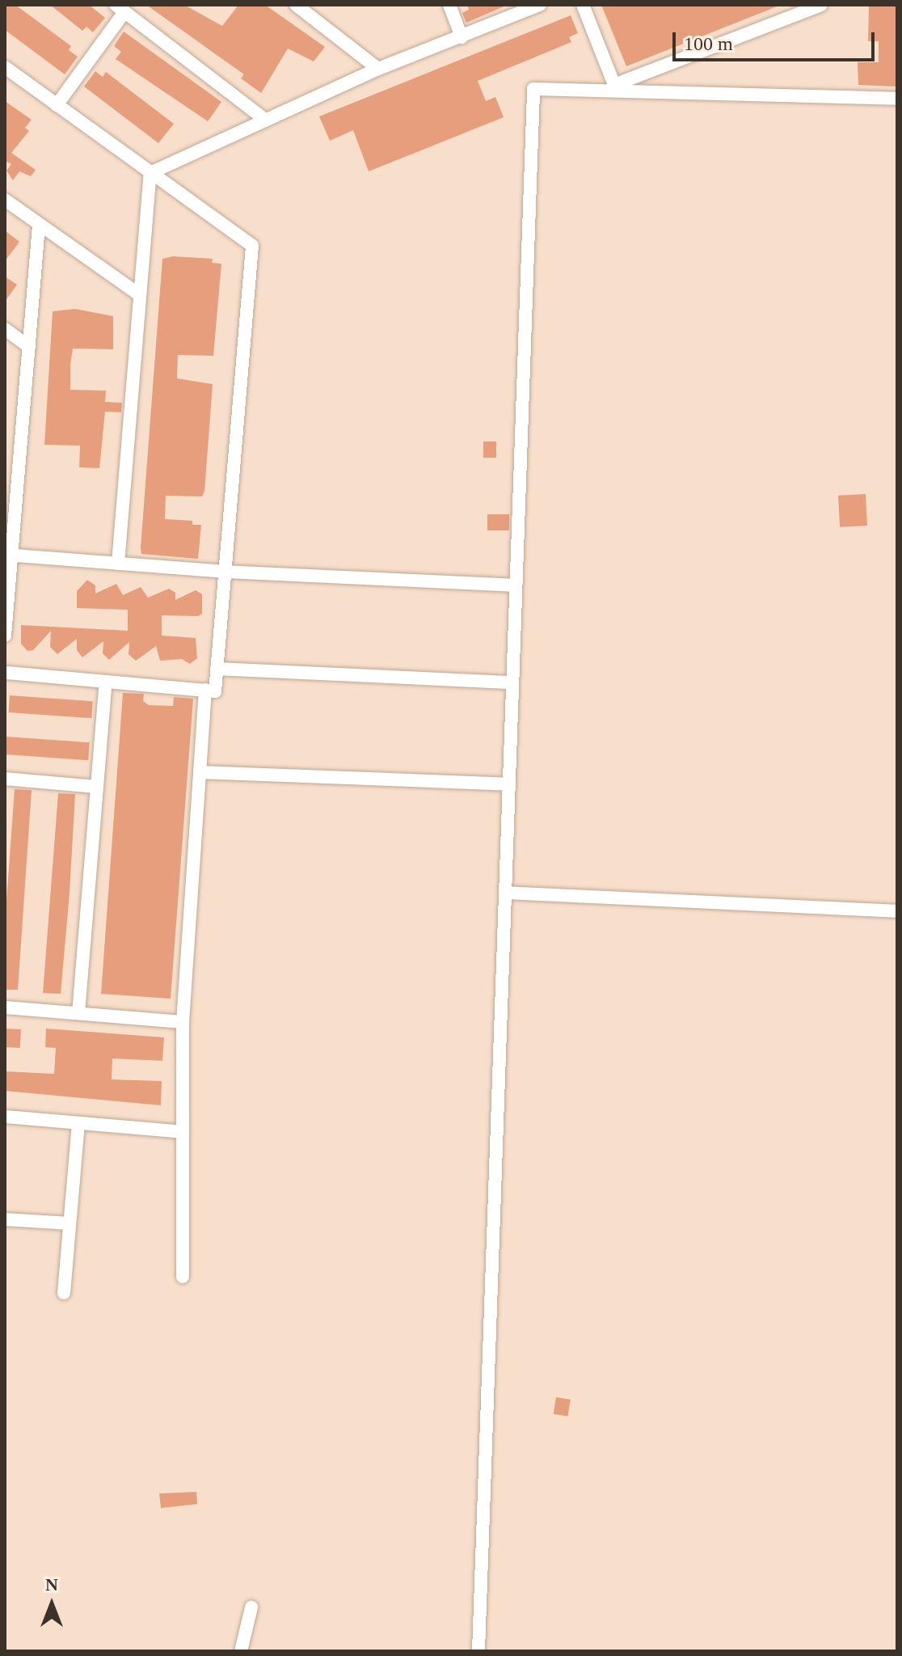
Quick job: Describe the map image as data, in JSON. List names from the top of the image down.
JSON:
{
  "scale_bar": "100 m",
  "north": "top"
}
